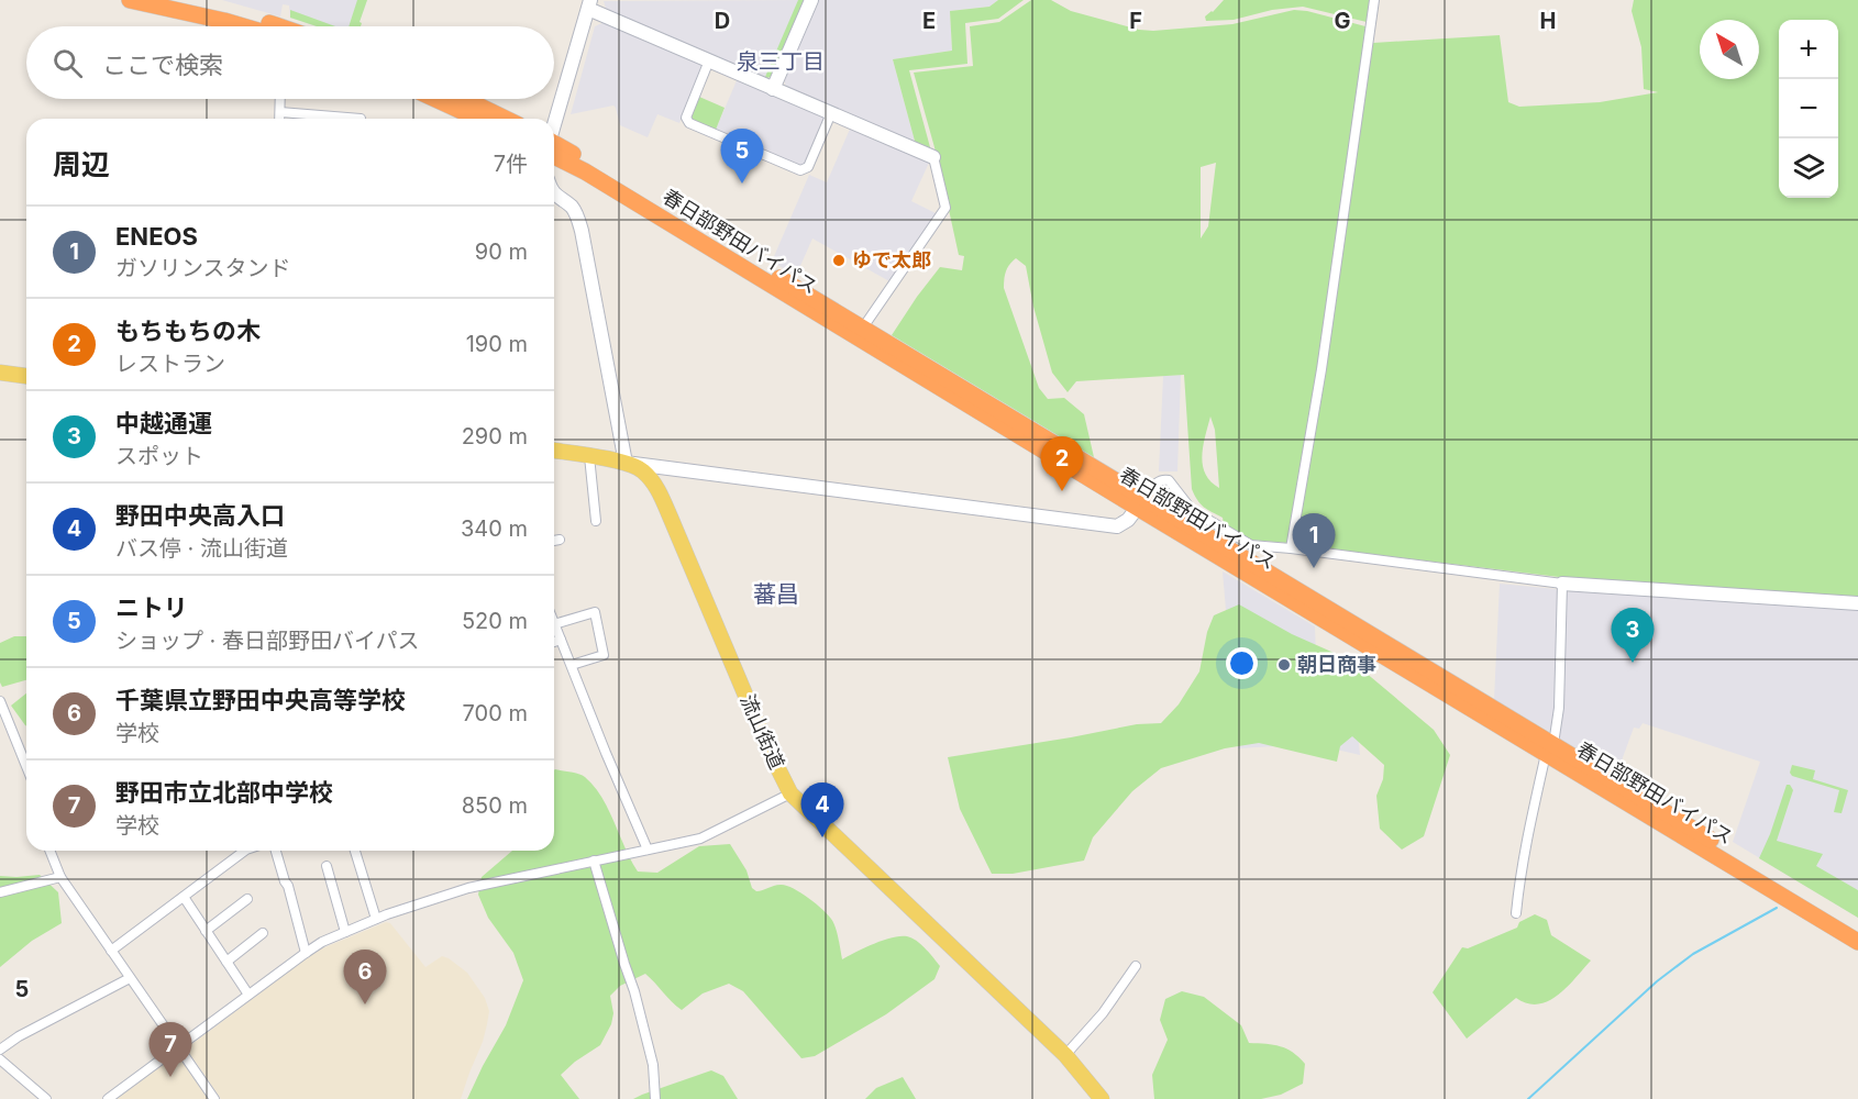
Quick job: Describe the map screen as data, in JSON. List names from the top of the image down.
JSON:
{
  "streets": {
    "highway": ["春日部野田バイパス"],
    "main road": ["流山街道"]
  },
  "districts": ["泉三丁目", "蕃昌"],
  "places": ["ゆで太郎", "朝日商事"],
  "north": "top left",
  "page": {
    "map_buttons": ["+", "−"],
    "search": "ここで検索",
    "heading": ["周辺", "7件"],
    "pins": [
      "5",
      "2",
      "1",
      "3",
      "4",
      "6",
      "7"
    ],
    "list": [
      {
        "mark": "1",
        "name": "ENEOS",
        "note": "ガソリンスタンド",
        "value": "90 m"
      },
      {
        "mark": "2",
        "name": "もちもちの木",
        "note": "レストラン",
        "value": "190 m"
      },
      {
        "mark": "3",
        "name": "中越通運",
        "note": "スポット",
        "value": "290 m"
      },
      {
        "mark": "4",
        "name": "野田中央高入口",
        "note": "バス停 · 流山街道",
        "value": "340 m"
      },
      {
        "mark": "5",
        "name": "ニトリ",
        "note": "ショップ · 春日部野田バイパス",
        "value": "520 m"
      },
      {
        "mark": "6",
        "name": "千葉県立野田中央高等学校",
        "note": "学校",
        "value": "700 m"
      },
      {
        "mark": "7",
        "name": "野田市立北部中学校",
        "note": "学校",
        "value": "850 m"
      }
    ]
  },
  "grid": {
    "columns": [
      "D",
      "E",
      "F",
      "G",
      "H"
    ],
    "rows": ["5"]
  }
}
